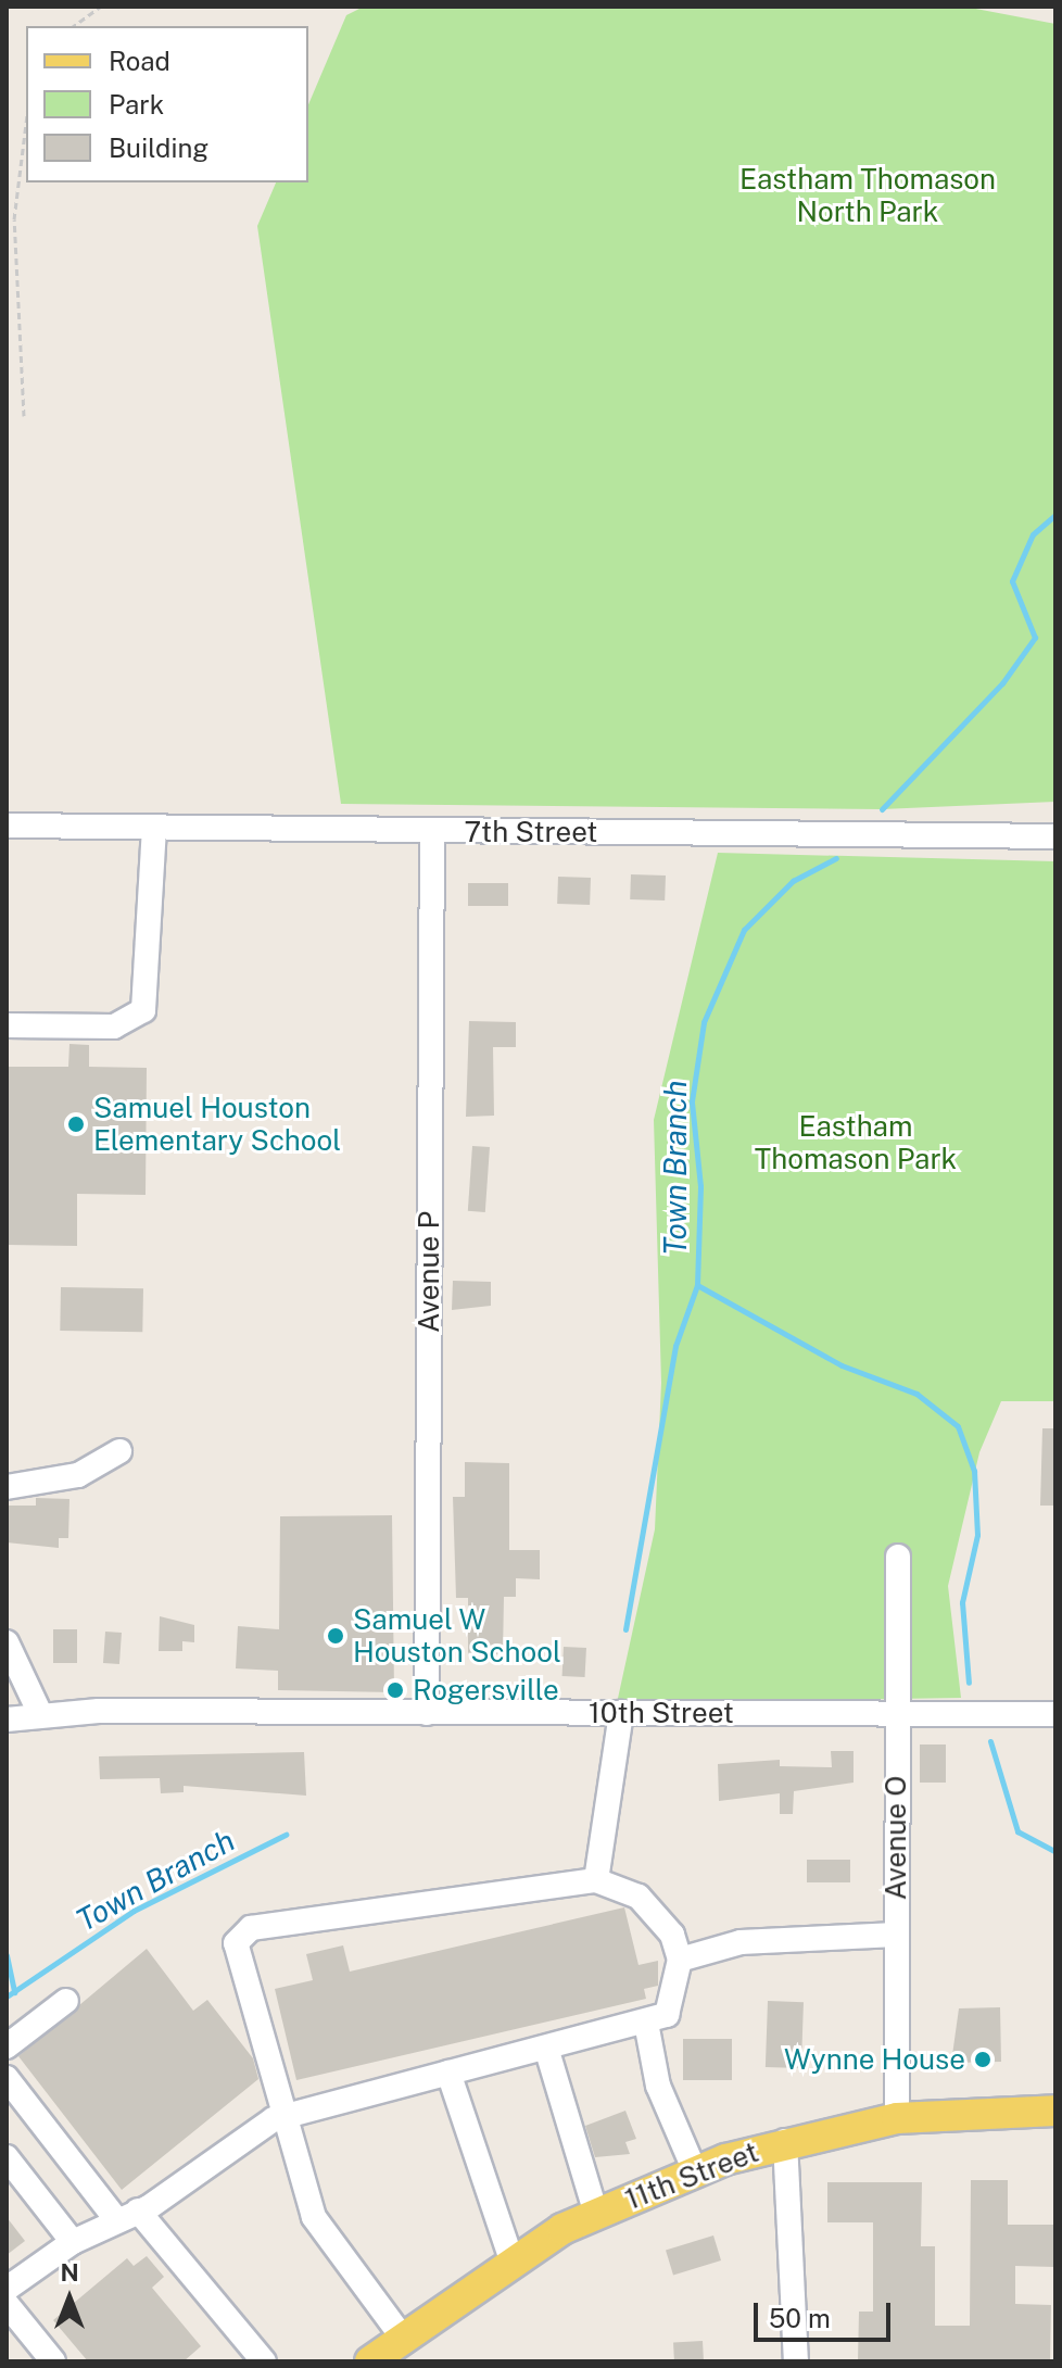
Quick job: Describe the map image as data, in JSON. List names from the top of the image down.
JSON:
{
  "streets": {
    "main road": ["11th Street"],
    "street": [
      "7th Street",
      "Avenue P",
      "10th Street",
      "Avenue O"
    ]
  },
  "crossings": [
    ["7th Street", "Avenue P"],
    ["Avenue P", "10th Street"],
    ["10th Street", "Avenue O"],
    ["Avenue O", "11th Street"]
  ],
  "water": ["Town Branch"],
  "parks": ["Eastham Thomason North Park", "Eastham Thomason Park"],
  "places": [
    "Samuel Houston Elementary School",
    "Samuel W Houston School",
    "Rogersville",
    "Wynne House"
  ],
  "legend": ["Road", "Park", "Building"],
  "scale_bar": "50 m",
  "north": "top"
}
